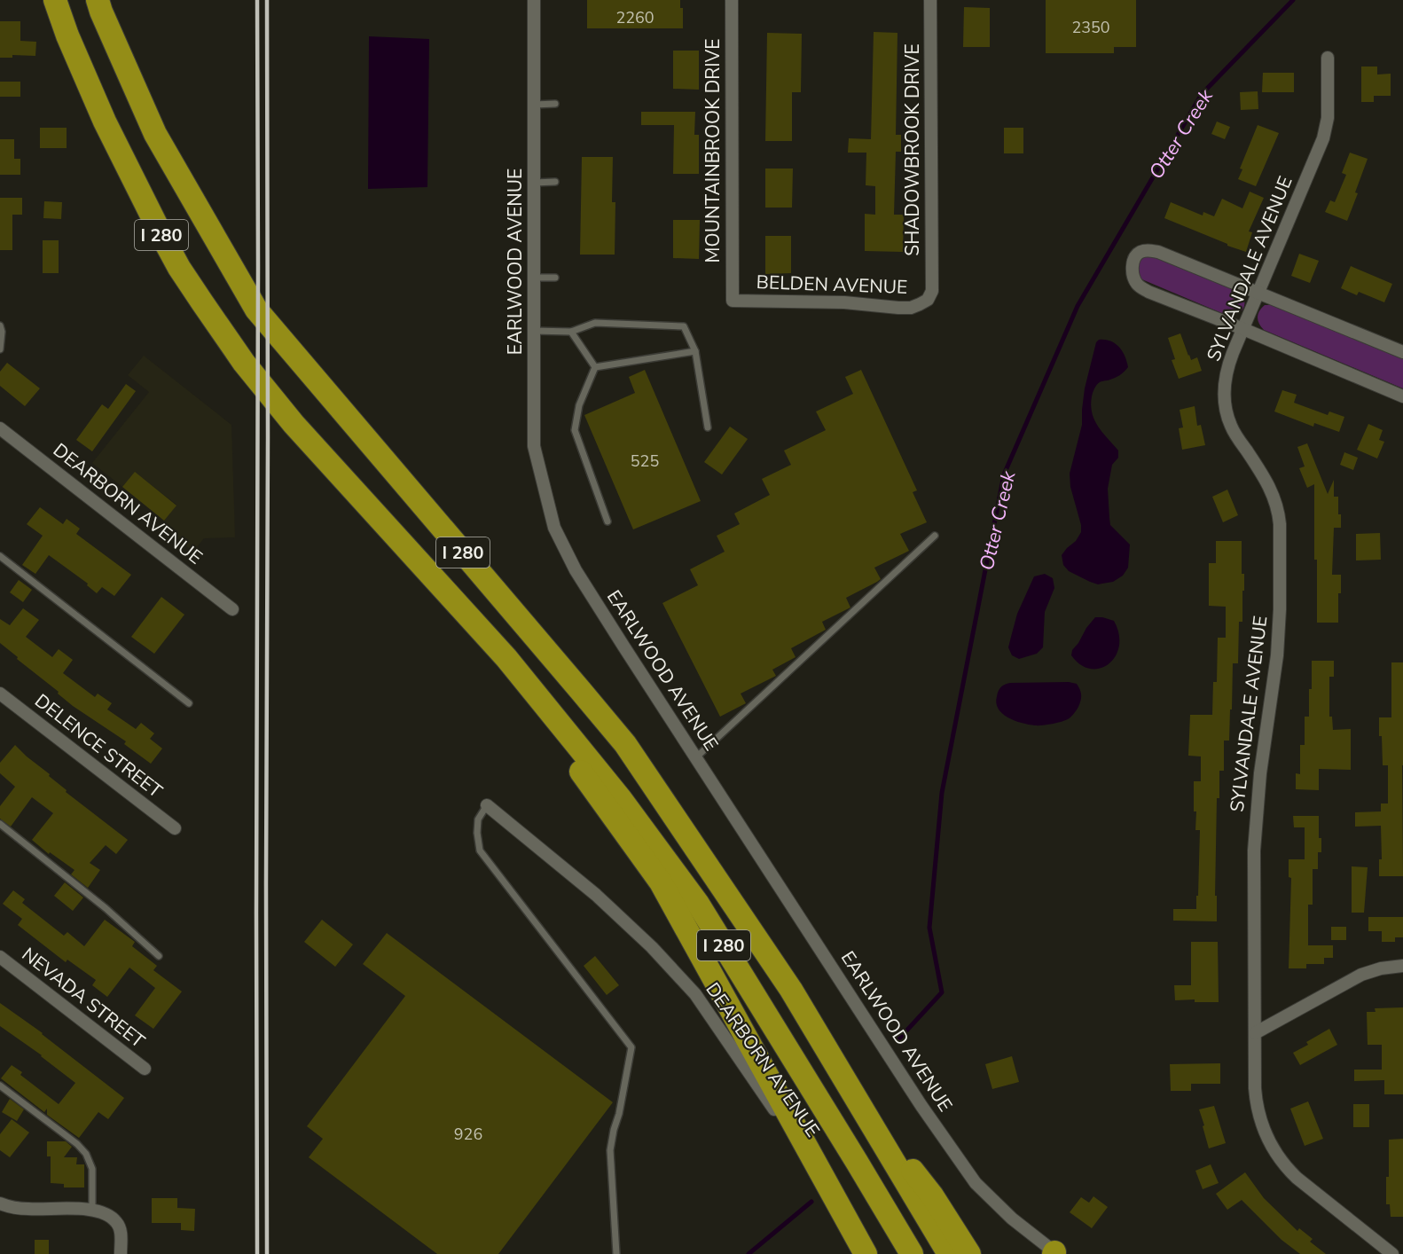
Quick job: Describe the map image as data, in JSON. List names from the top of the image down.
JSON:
{
  "streets": {
    "highway": ["I 280"],
    "street": [
      "SHADOWBROOK DRIVE",
      "MOUNTAINBROOK DRIVE",
      "EARLWOOD AVENUE",
      "SYLVANDALE AVENUE",
      "BELDEN AVENUE",
      "DEARBORN AVENUE",
      "DELENCE STREET",
      "NEVADA STREET"
    ]
  },
  "crossings": [
    ["SHADOWBROOK DRIVE", "BELDEN AVENUE"],
    ["MOUNTAINBROOK DRIVE", "BELDEN AVENUE"]
  ],
  "water": ["Otter Creek"],
  "house_numbers": [
    "2260",
    "2350",
    "525",
    "926"
  ]
}
